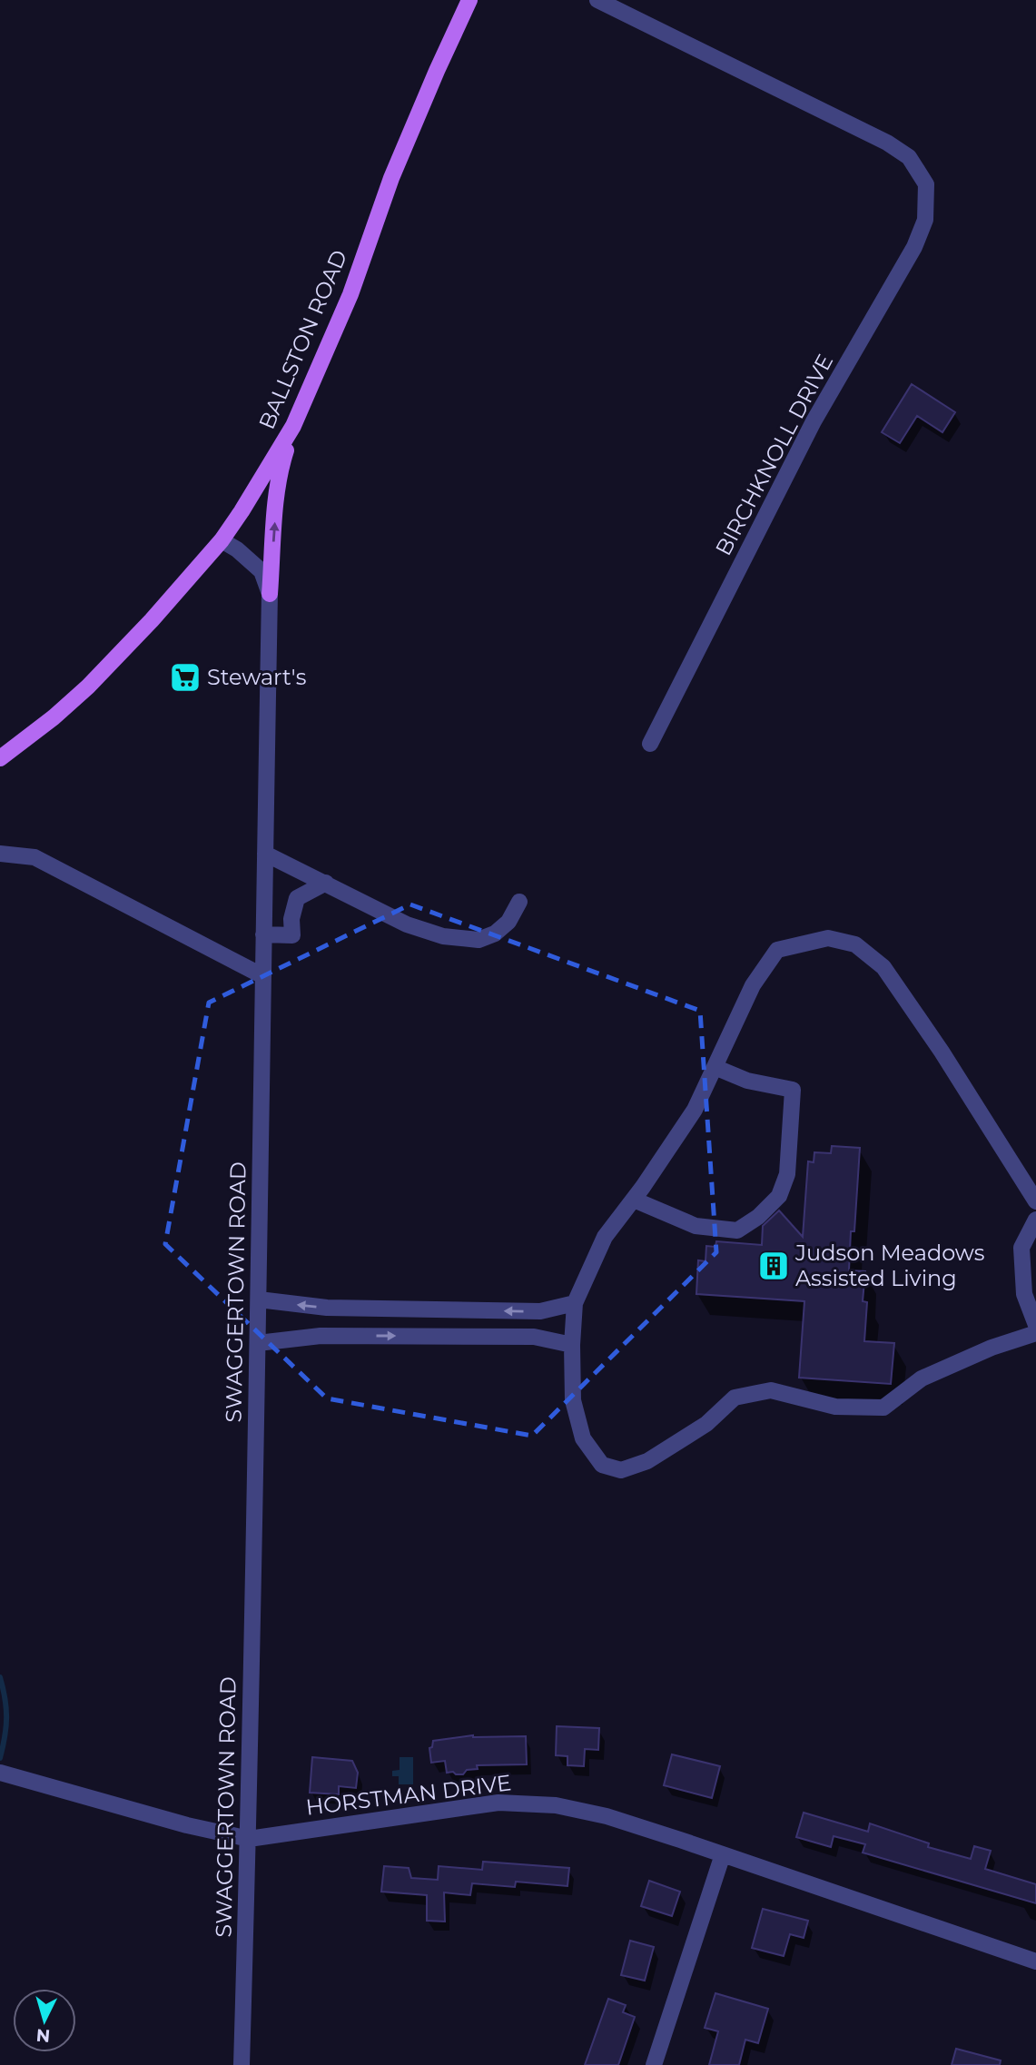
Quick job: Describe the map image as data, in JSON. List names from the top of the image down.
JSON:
{
  "streets": {
    "main road": ["BALLSTON ROAD"],
    "street": ["BIRCHKNOLL DRIVE", "SWAGGERTOWN ROAD", "HORSTMAN DRIVE"]
  },
  "crossings": [
    ["BALLSTON ROAD", "SWAGGERTOWN ROAD"],
    ["SWAGGERTOWN ROAD", "HORSTMAN DRIVE"]
  ],
  "places": {
    "supermarket": ["Stewart's"],
    "building": ["Judson Meadows Assisted Living"]
  },
  "north": "bottom"
}
